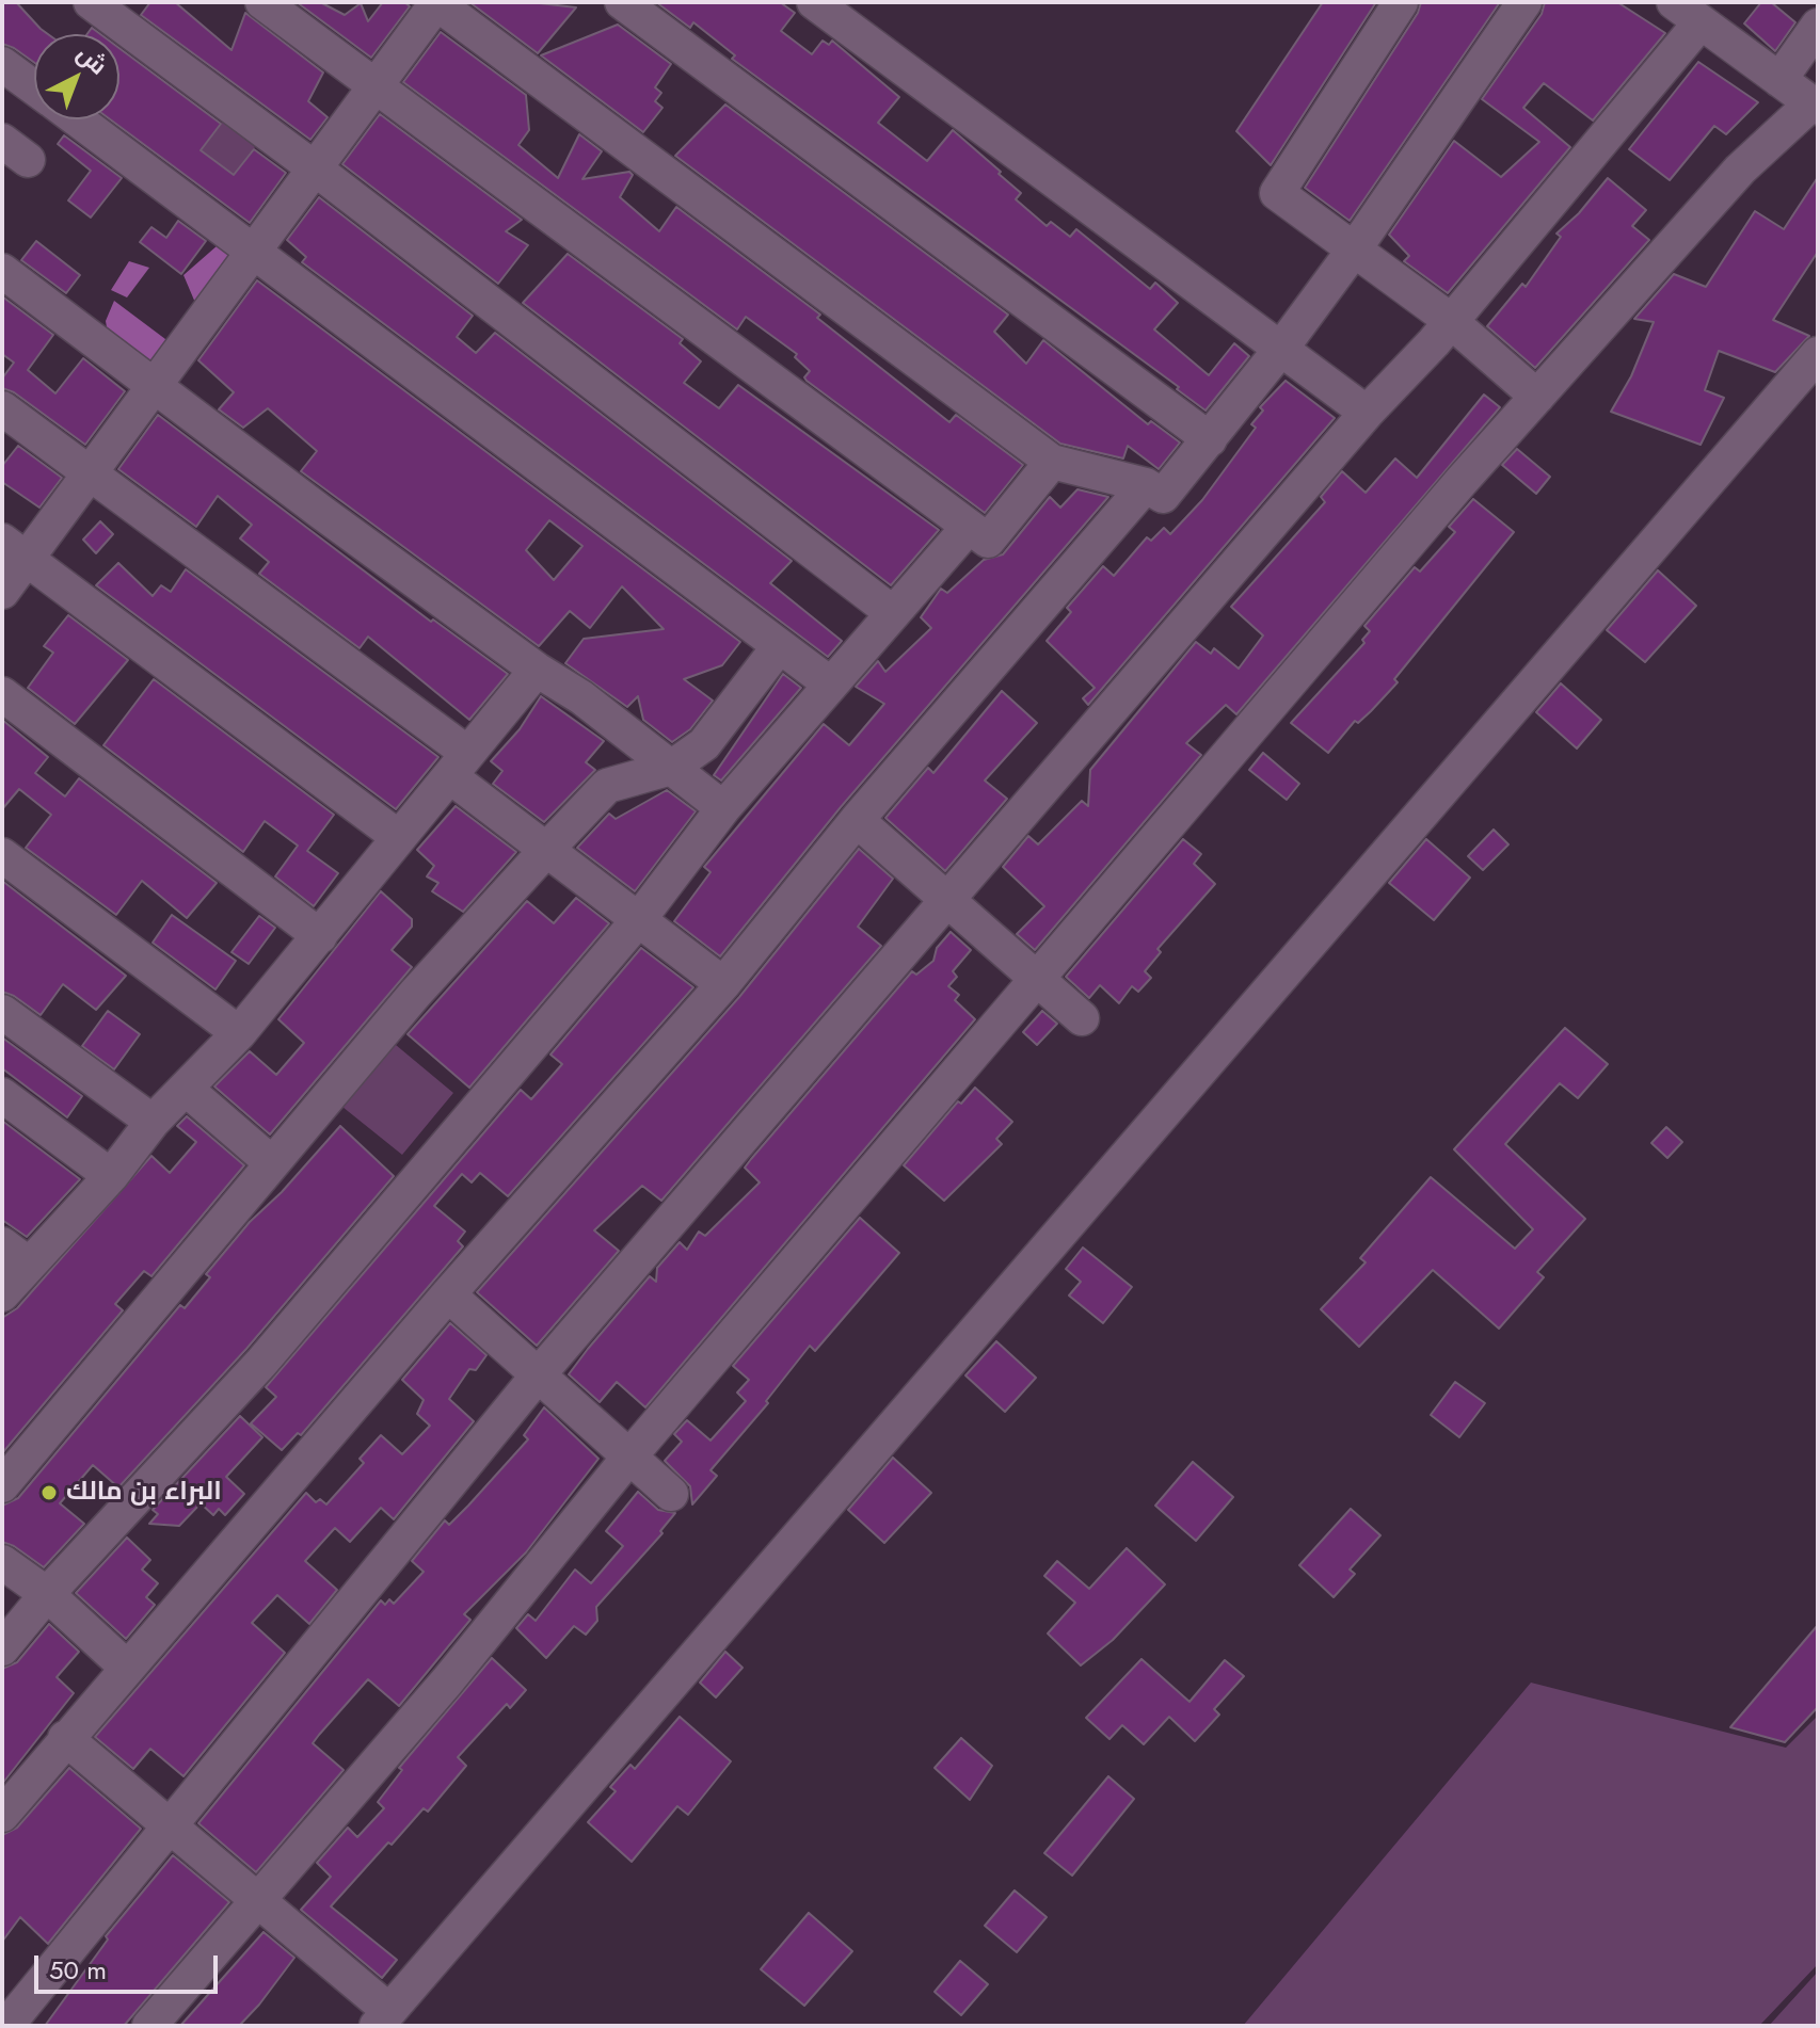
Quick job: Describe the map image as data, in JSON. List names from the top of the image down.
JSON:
{
  "places": ["البراء بن مالك"],
  "scale_bar": "50 m",
  "north": "top right"
}
